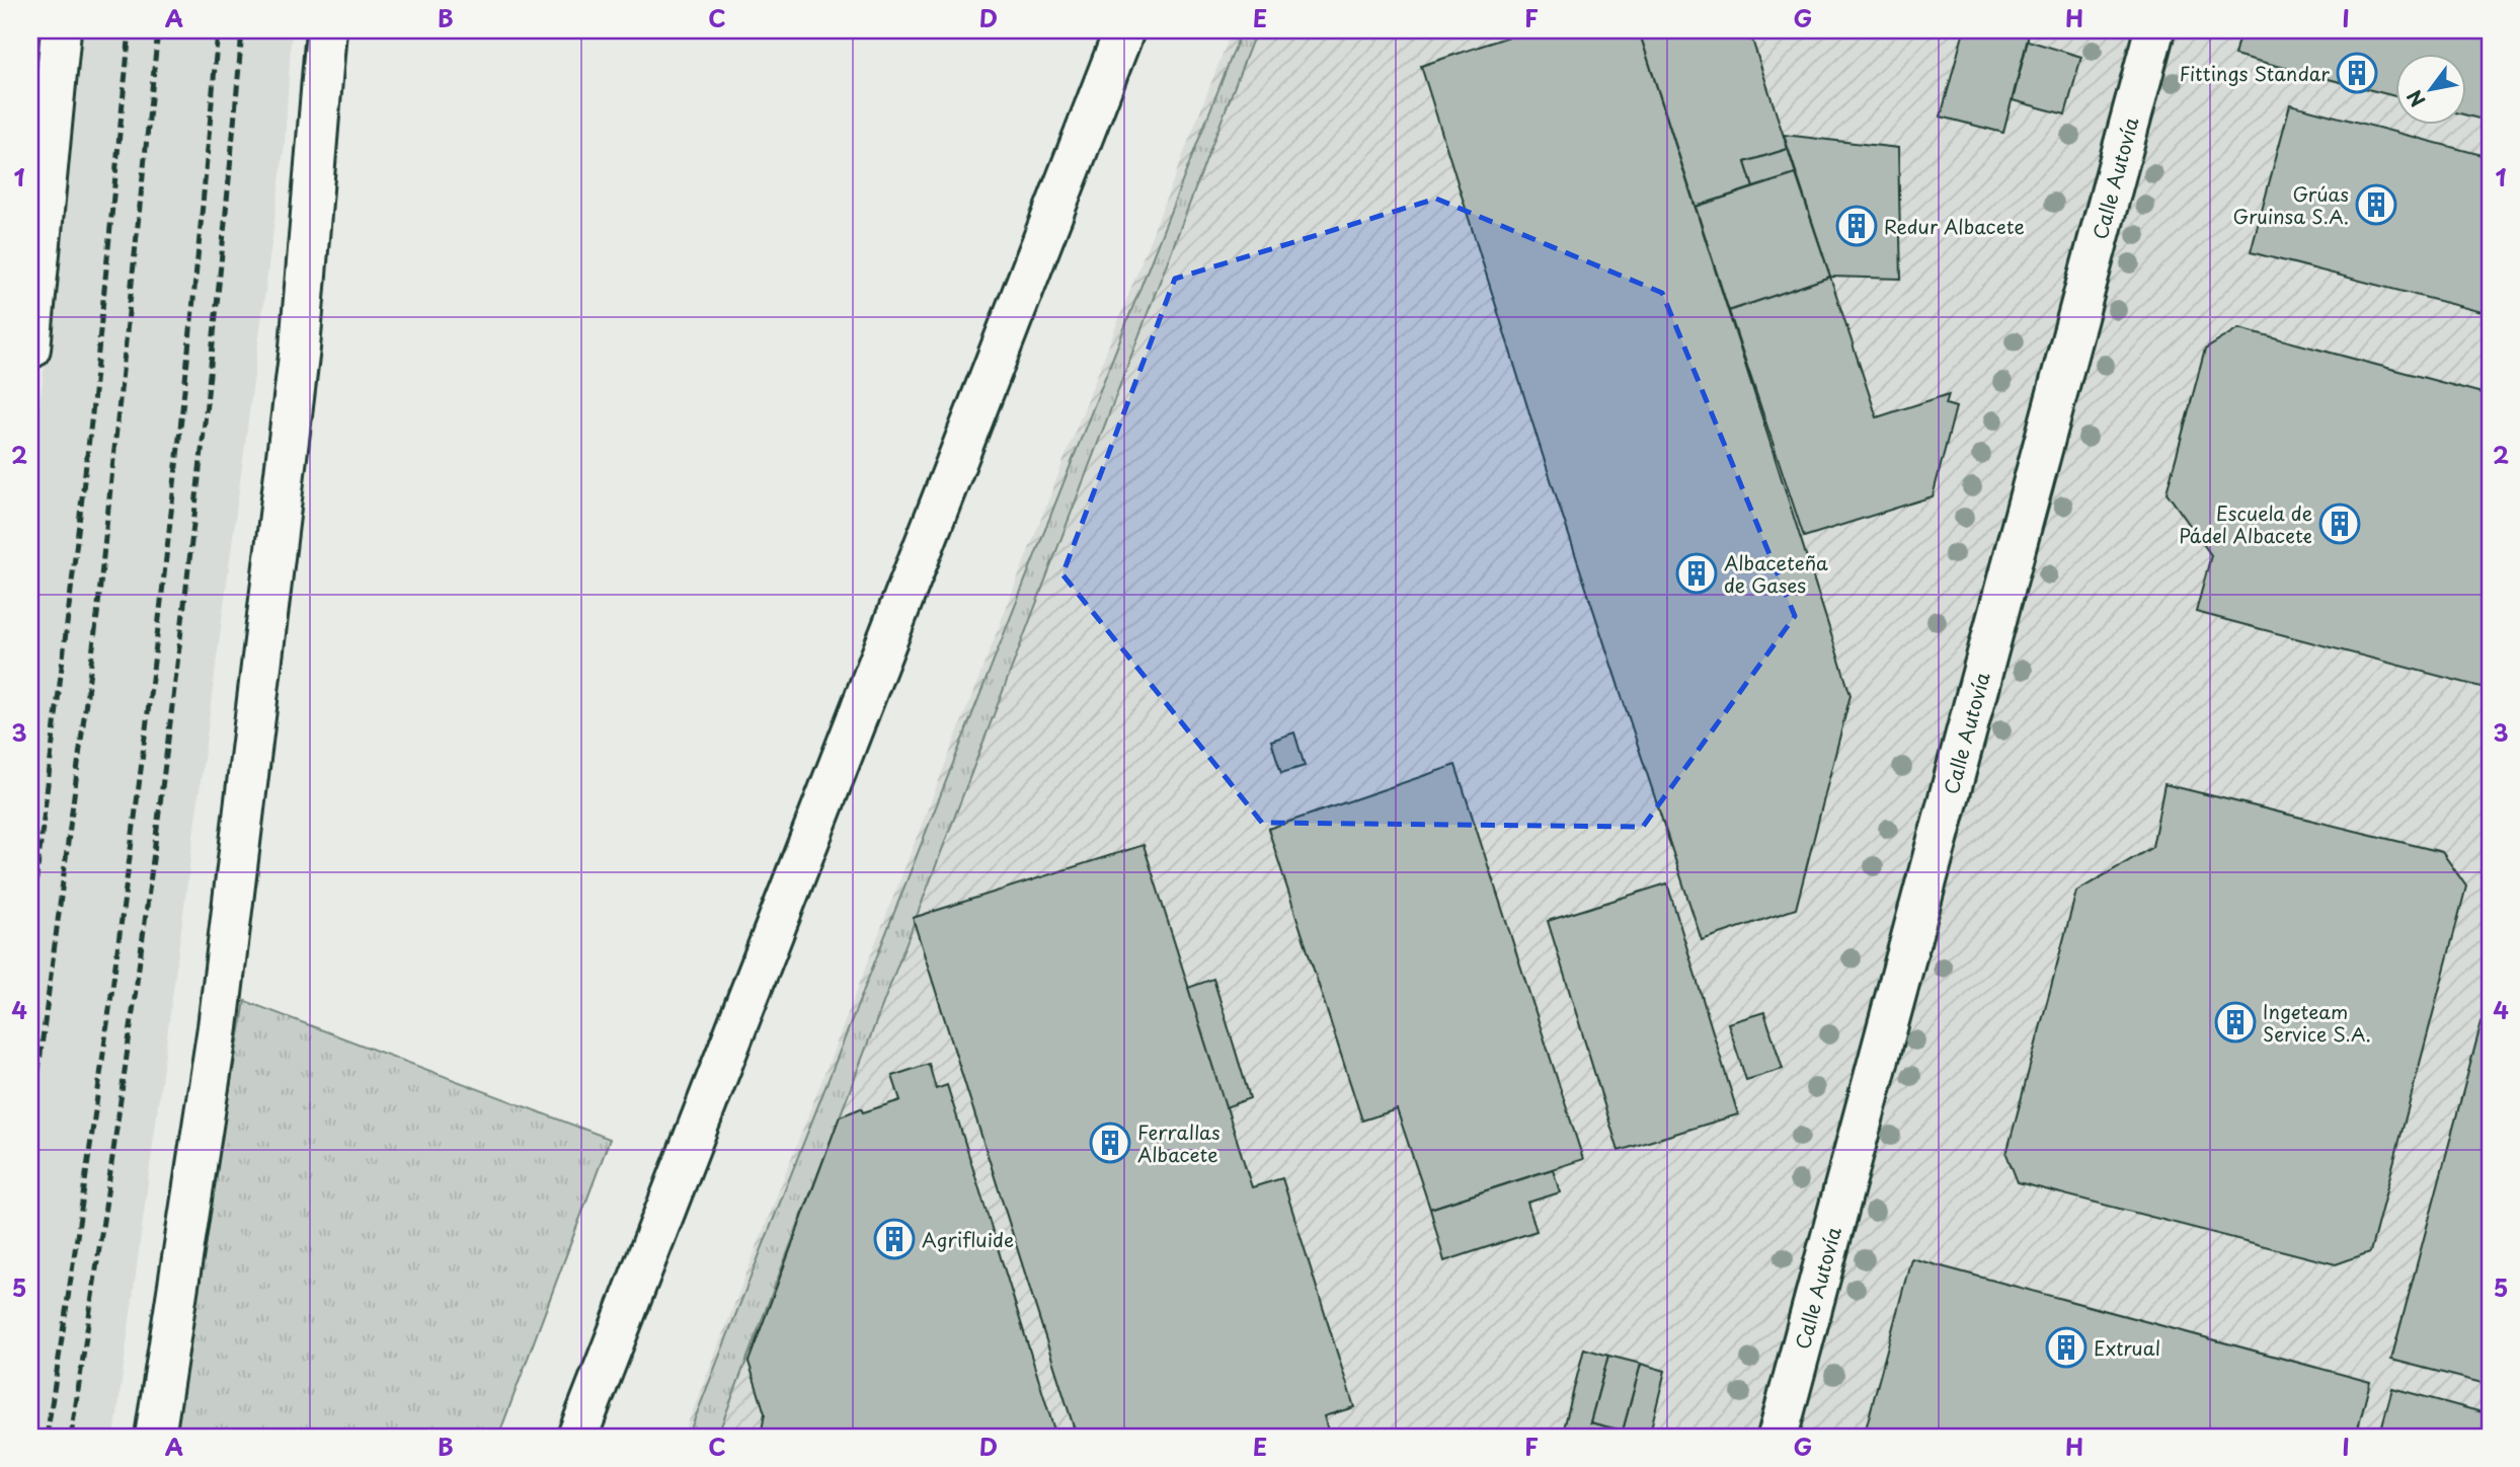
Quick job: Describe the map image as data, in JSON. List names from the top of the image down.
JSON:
{
  "streets": {
    "street": ["Calle Autovía"]
  },
  "places": {
    "building": [
      "Fittings Standar",
      "Grúas Gruinsa S.A.",
      "Redur Albacete",
      "Escuela de Pádel Albacete",
      "Albaceteña de Gases",
      "Ingeteam Service S.A.",
      "Ferrallas Albacete",
      "Agrifluide",
      "Extrual"
    ]
  },
  "north": "bottom left",
  "grid": {
    "columns": [
      "A",
      "B",
      "C",
      "D",
      "E",
      "F",
      "G",
      "H",
      "I"
    ],
    "rows": [
      "1",
      "2",
      "3",
      "4",
      "5"
    ]
  }
}
